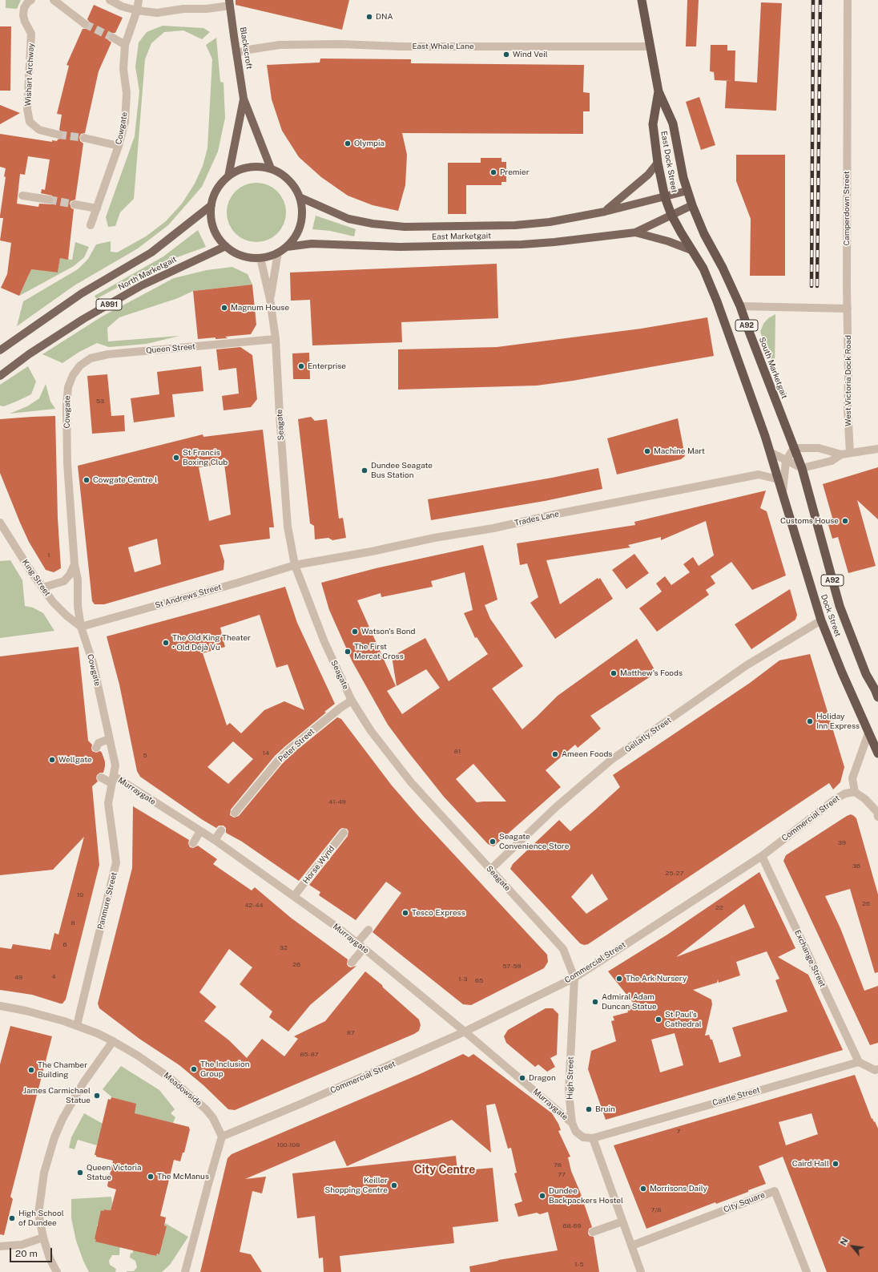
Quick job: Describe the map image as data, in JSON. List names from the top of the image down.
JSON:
{
  "streets": {
    "highway": [
      "East Dock Street",
      "A92",
      "South Marketgait",
      "Dock Street"
    ],
    "main road": [
      "Blackscroft",
      "East Marketgait",
      "North Marketgait",
      "A991"
    ],
    "street": [
      "East Whale Lane",
      "Wishart Archway",
      "Cowgate",
      "Camperdown Street",
      "Queen Street",
      "West Victoria Dock Road",
      "Seagate",
      "Trades Lane",
      "King Street",
      "St Andrews Street",
      "Gellatly Street",
      "Peter Street",
      "Murraygate",
      "Commercial Street",
      "Horse Wynd",
      "Panmure Street",
      "Exchange Street",
      "High Street",
      "Meadowside",
      "Castle Street",
      "City Square"
    ]
  },
  "crossings": [
    ["East Whale Lane", "Blackscroft"],
    ["East Whale Lane", "East Dock Street"],
    ["Blackscroft", "East Marketgait"],
    ["Blackscroft", "North Marketgait"],
    ["Blackscroft", "Seagate"],
    ["Cowgate", "Queen Street"],
    ["Cowgate", "King Street"],
    ["Cowgate", "St Andrews Street"],
    ["Cowgate", "Murraygate"],
    ["Cowgate", "Panmure Street"],
    ["East Dock Street", "East Marketgait"],
    ["East Dock Street", "A92"],
    ["East Dock Street", "South Marketgait"],
    ["Camperdown Street", "West Victoria Dock Road"],
    ["East Marketgait", "North Marketgait"],
    ["East Marketgait", "A92"],
    ["East Marketgait", "South Marketgait"],
    ["East Marketgait", "Seagate"],
    ["North Marketgait", "Seagate"],
    ["A92", "Trades Lane"],
    ["A92", "Dock Street"],
    ["Queen Street", "Seagate"],
    ["South Marketgait", "Dock Street"],
    ["Seagate", "Trades Lane"],
    ["Seagate", "St Andrews Street"],
    ["Seagate", "Gellatly Street"],
    ["Seagate", "Peter Street"],
    ["Seagate", "Commercial Street"],
    ["Seagate", "High Street"],
    ["Trades Lane", "St Andrews Street"],
    ["Trades Lane", "Dock Street"],
    ["King Street", "St Andrews Street"],
    ["Dock Street", "Gellatly Street"],
    ["Murraygate", "Commercial Street"],
    ["Murraygate", "Horse Wynd"],
    ["Murraygate", "Panmure Street"],
    ["Murraygate", "High Street"],
    ["Commercial Street", "Exchange Street"],
    ["Commercial Street", "High Street"],
    ["Commercial Street", "Meadowside"],
    ["Panmure Street", "Meadowside"],
    ["Exchange Street", "Castle Street"],
    ["High Street", "Castle Street"]
  ],
  "districts": ["City Centre"],
  "places": [
    "DNA",
    "Wind Veil",
    "Olympia",
    "Premier",
    "Magnum House",
    "Enterprise",
    "Machine Mart",
    "St Francis Boxing Club",
    "Dundee Seagate Bus Station",
    "Cowgate Centre l",
    "Customs House",
    "Watson's Bond",
    "The Old King Theater • Old Déjà Vu",
    "The First Mercat Cross",
    "Matthew's Foods",
    "Holiday Inn Express",
    "Ameen Foods",
    "Wellgate",
    "Seagate Convenience Store",
    "Tesco Express",
    "The Ark Nursery",
    "Admiral Adam Duncan Statue",
    "St Paul's Cathedral",
    "The Inclusion Group",
    "The Chamber Building",
    "Dragon",
    "James Carmichael Statue",
    "Bruin",
    "Caird Hall",
    "Queen Victoria Statue",
    "The McManus",
    "Keiller Shopping Centre",
    "Morrisons Daily",
    "Dundee Backpackers Hostel",
    "High School of Dundee"
  ],
  "house_numbers": [
    "53",
    "1",
    "81",
    "14",
    "5",
    "41-49",
    "39",
    "36",
    "25-27",
    "10",
    "26",
    "42-44",
    "22",
    "8",
    "6",
    "32",
    "26",
    "57-59",
    "4",
    "49",
    "1-3",
    "65",
    "87",
    "85-87",
    "7",
    "100-108",
    "78",
    "77",
    "7/8",
    "68-69",
    "1-5"
  ],
  "scale_bar": "20 m",
  "north": "top left"
}
